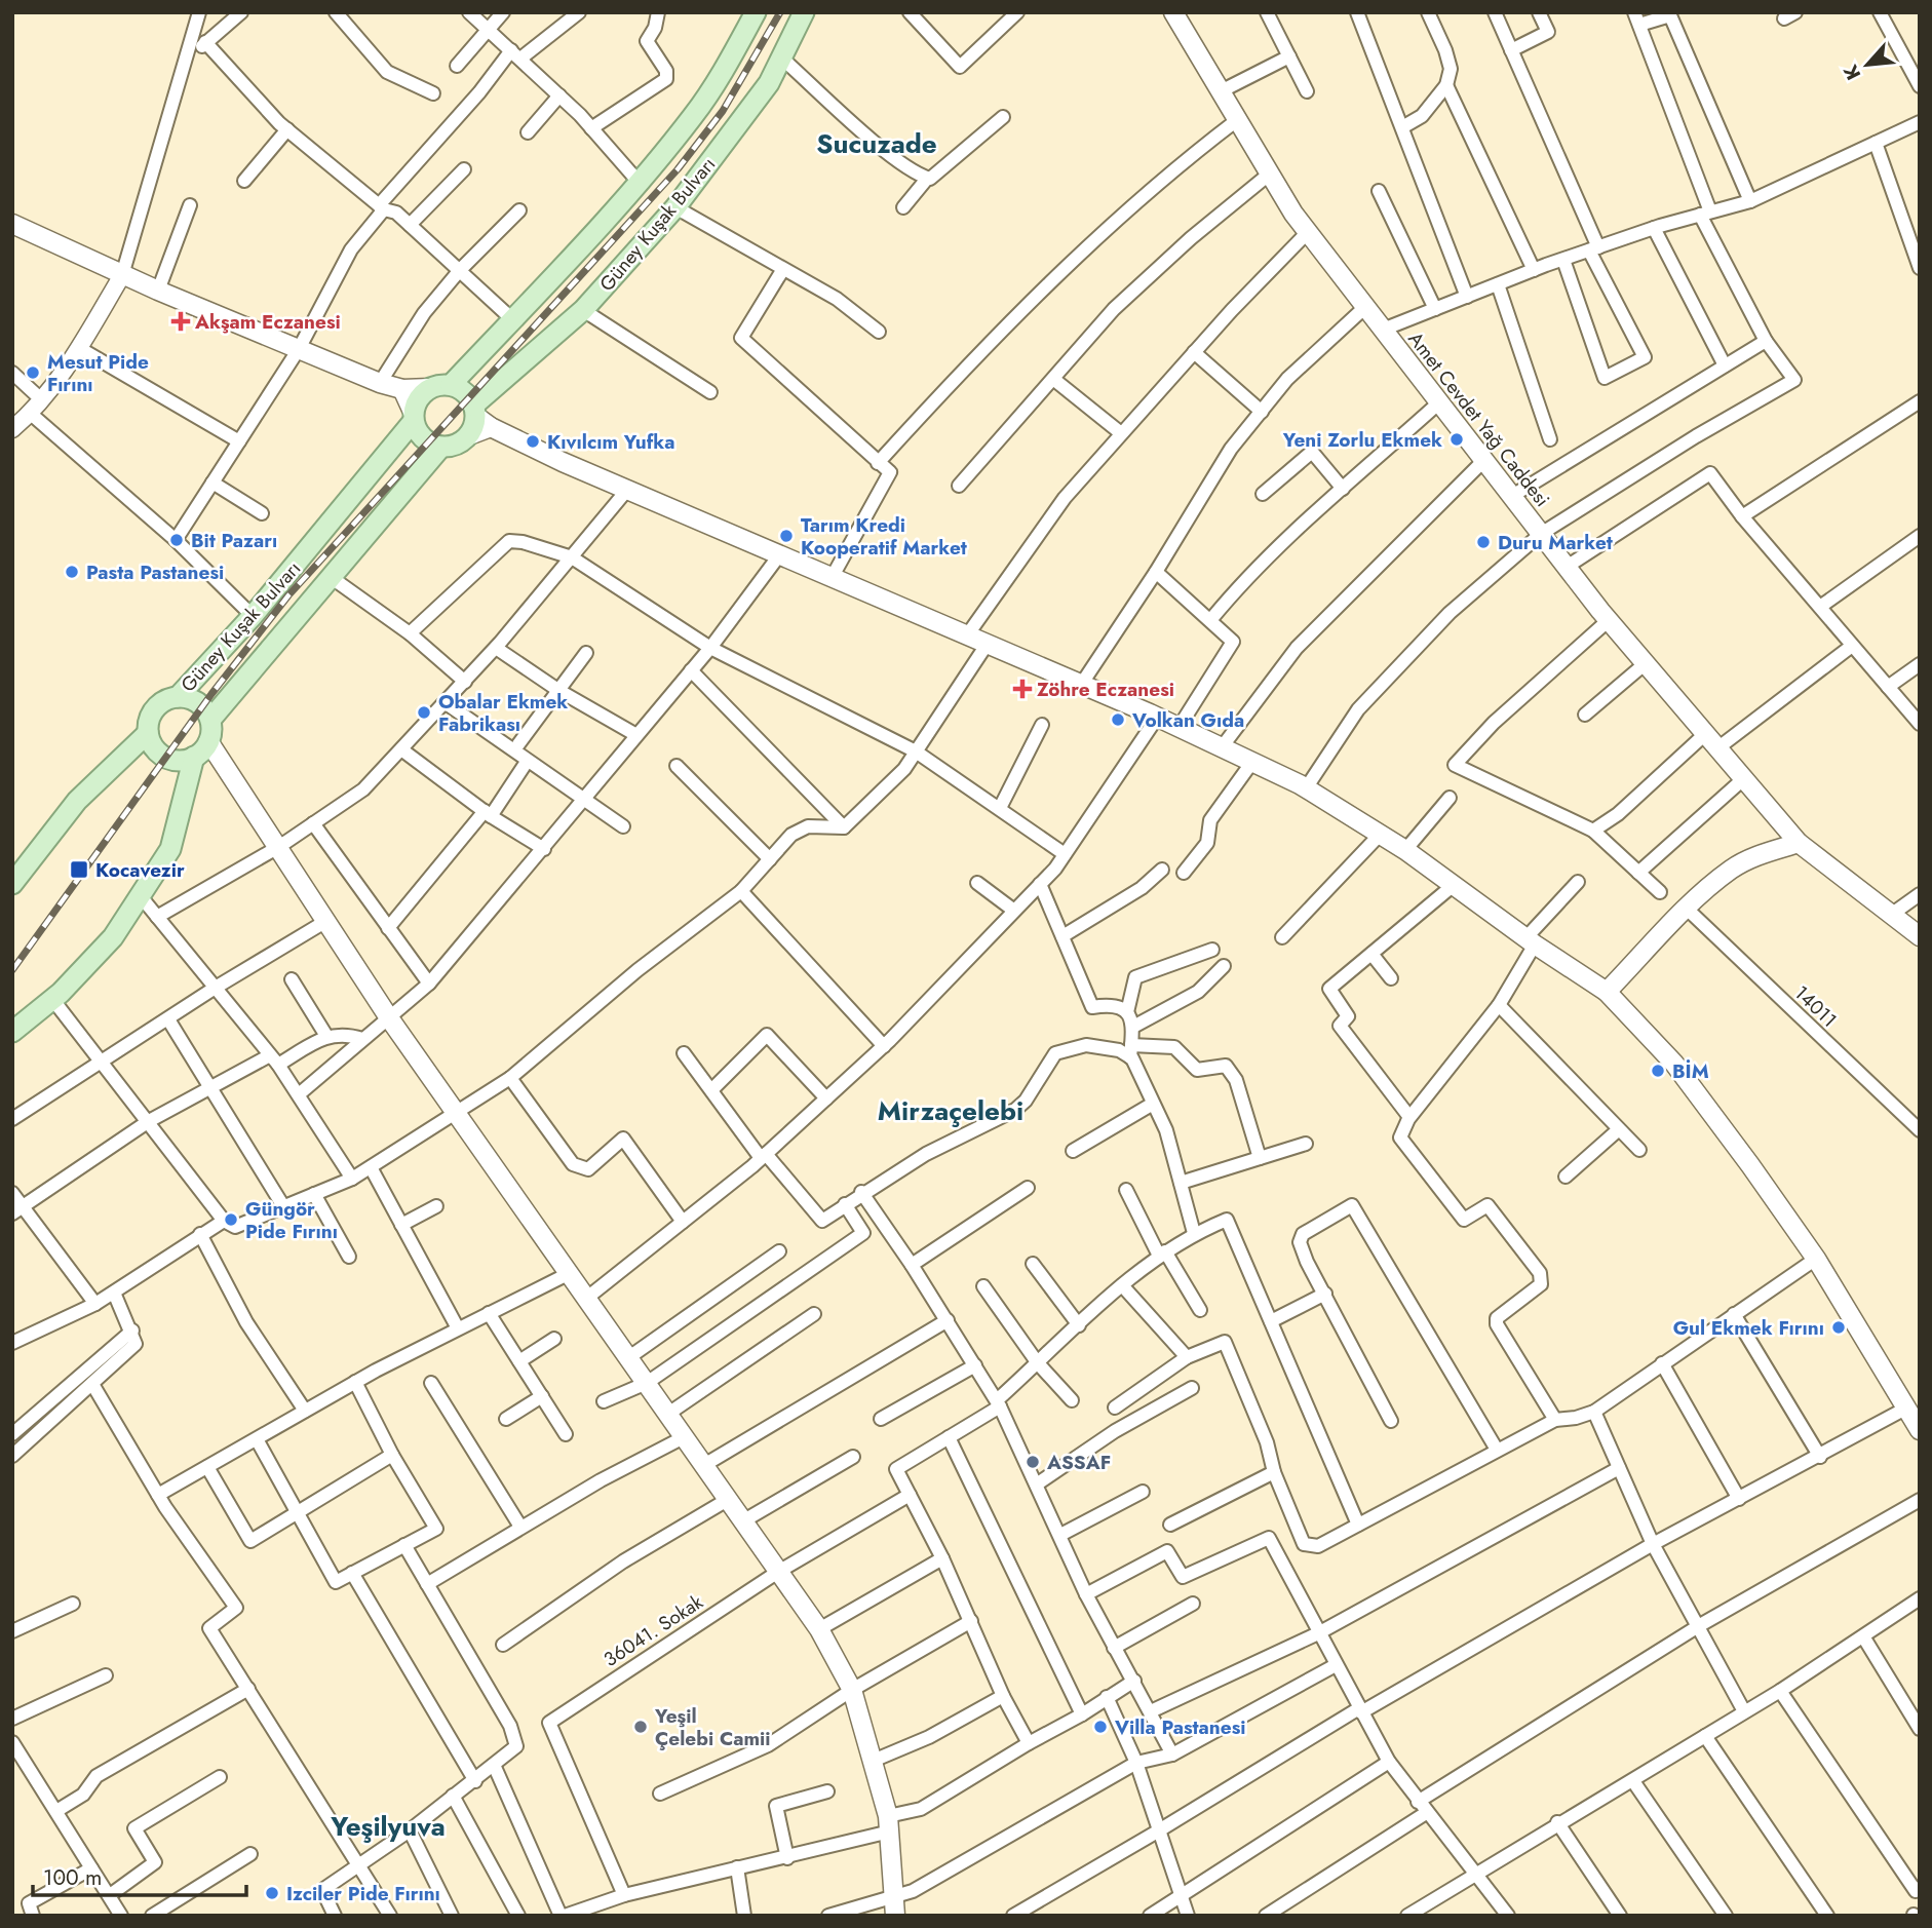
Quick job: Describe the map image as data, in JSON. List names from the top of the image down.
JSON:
{
  "streets": {
    "main road": ["Güney Kuşak Bulvarı", "Amet Cevdet Yağ Caddesi"],
    "street": ["14011", "36041. Sokak"]
  },
  "districts": ["Sucuzade", "Mirzaçelebi", "Yeşilyuva"],
  "places": {
    "health": ["Akşam Eczanesi", "Zöhre Eczanesi"],
    "other": [
      "Mesut Pide Fırını",
      "Yeni Zorlu Ekmek",
      "Kıvılcım Yufka",
      "Tarım Kredi Kooperatif Market",
      "Bit Pazarı",
      "Duru Market",
      "Pasta Pastanesi",
      "Obalar Ekmek Fabrikası",
      "Volkan Gıda",
      "BİM",
      "Güngör Pide Fırını",
      "Gul Ekmek Fırını",
      "ASSAF",
      "Yeşil Çelebi Camii",
      "Villa Pastanesi",
      "Izciler Pide Fırını"
    ],
    "transit": ["Kocavezir"]
  },
  "scale_bar": "100 m",
  "north": "bottom left"
}
